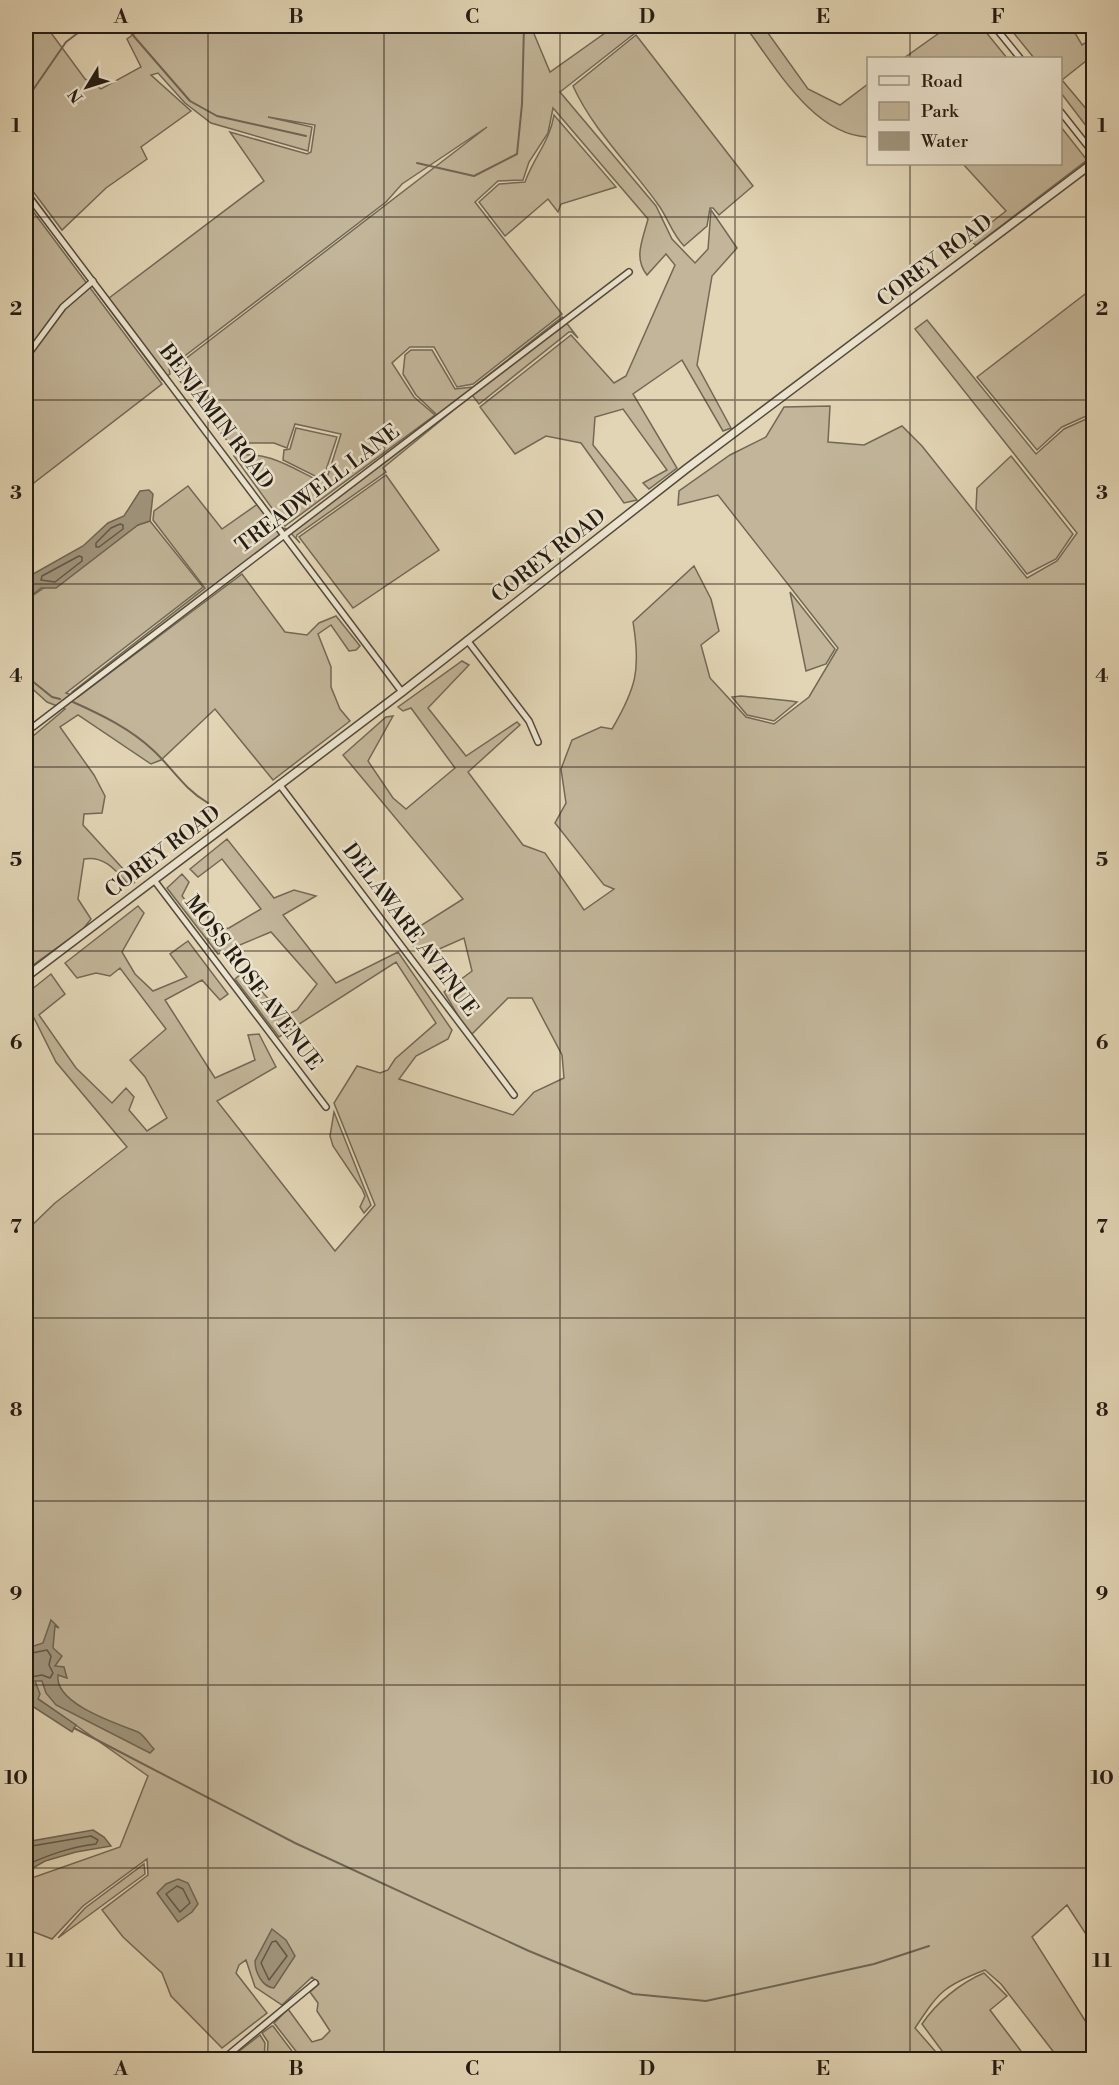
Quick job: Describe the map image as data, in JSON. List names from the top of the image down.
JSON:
{
  "streets": {
    "street": [
      "COREY ROAD",
      "BENJAMIN ROAD",
      "TREADWELL LANE",
      "DELAWARE AVENUE",
      "MOSS ROSE AVENUE"
    ]
  },
  "crossings": [
    ["COREY ROAD", "BENJAMIN ROAD"],
    ["COREY ROAD", "DELAWARE AVENUE"],
    ["COREY ROAD", "MOSS ROSE AVENUE"],
    ["BENJAMIN ROAD", "TREADWELL LANE"]
  ],
  "legend": ["Road", "Park", "Water"],
  "north": "bottom left",
  "grid": {
    "columns": [
      "A",
      "B",
      "C",
      "D",
      "E",
      "F"
    ],
    "rows": [
      "1",
      "2",
      "3",
      "4",
      "5",
      "6",
      "7",
      "8",
      "9",
      "10",
      "11"
    ]
  }
}
